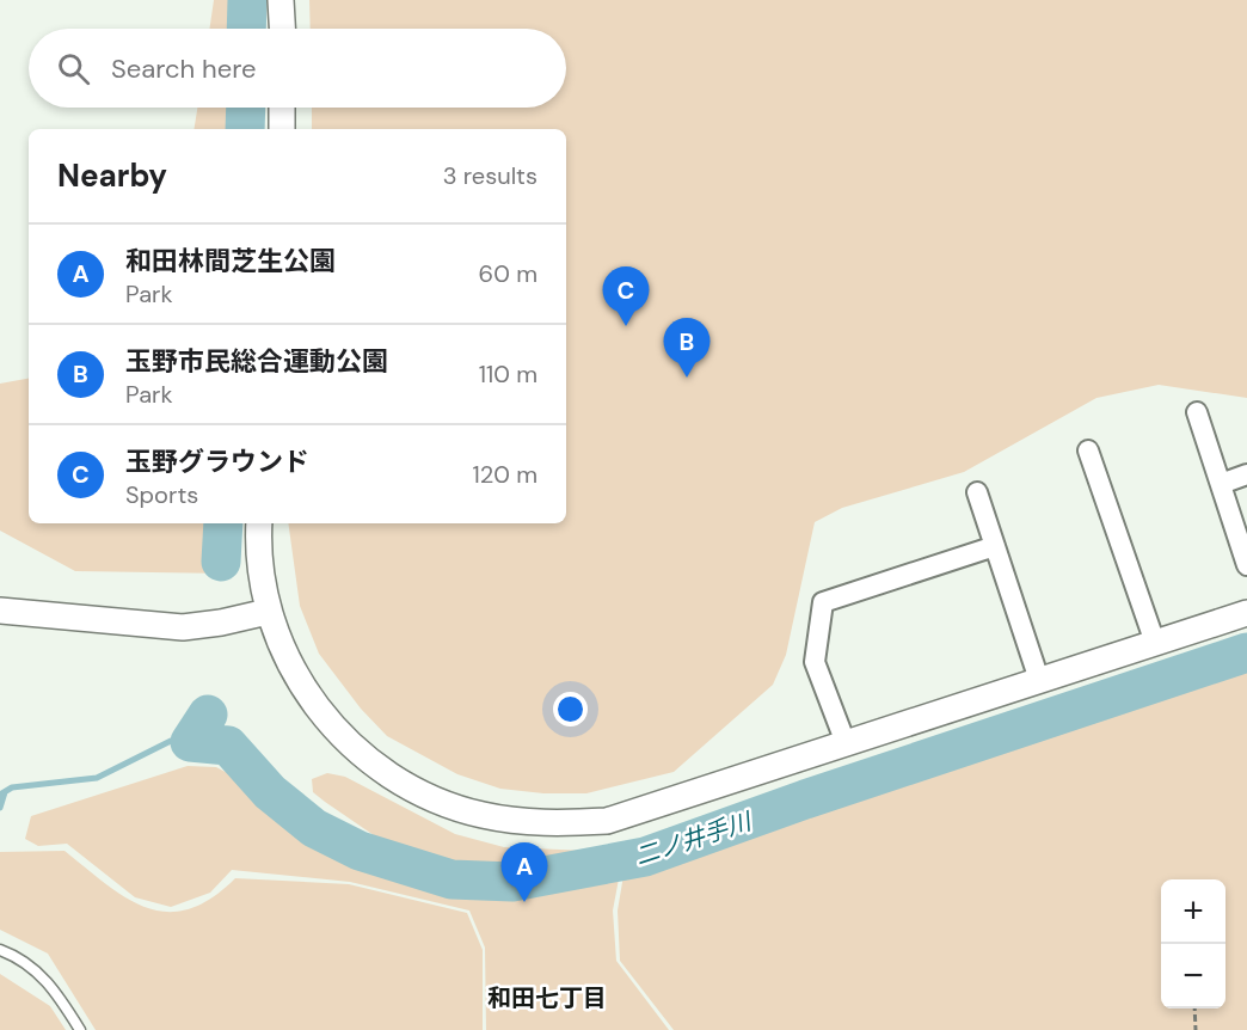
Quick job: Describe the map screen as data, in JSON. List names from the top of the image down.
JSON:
{
  "districts": ["和田七丁目"],
  "water": ["二ノ井手川"],
  "page": {
    "search": "Search here",
    "heading": ["Nearby", "3 results"],
    "list": [
      {
        "mark": "A",
        "name": "和田林間芝生公園",
        "note": "Park",
        "value": "60 m"
      },
      {
        "mark": "B",
        "name": "玉野市民総合運動公園",
        "note": "Park",
        "value": "110 m"
      },
      {
        "mark": "C",
        "name": "玉野グラウンド",
        "note": "Sports",
        "value": "120 m"
      }
    ],
    "pins": ["C", "B", "A"],
    "map_buttons": ["+", "−"]
  }
}
